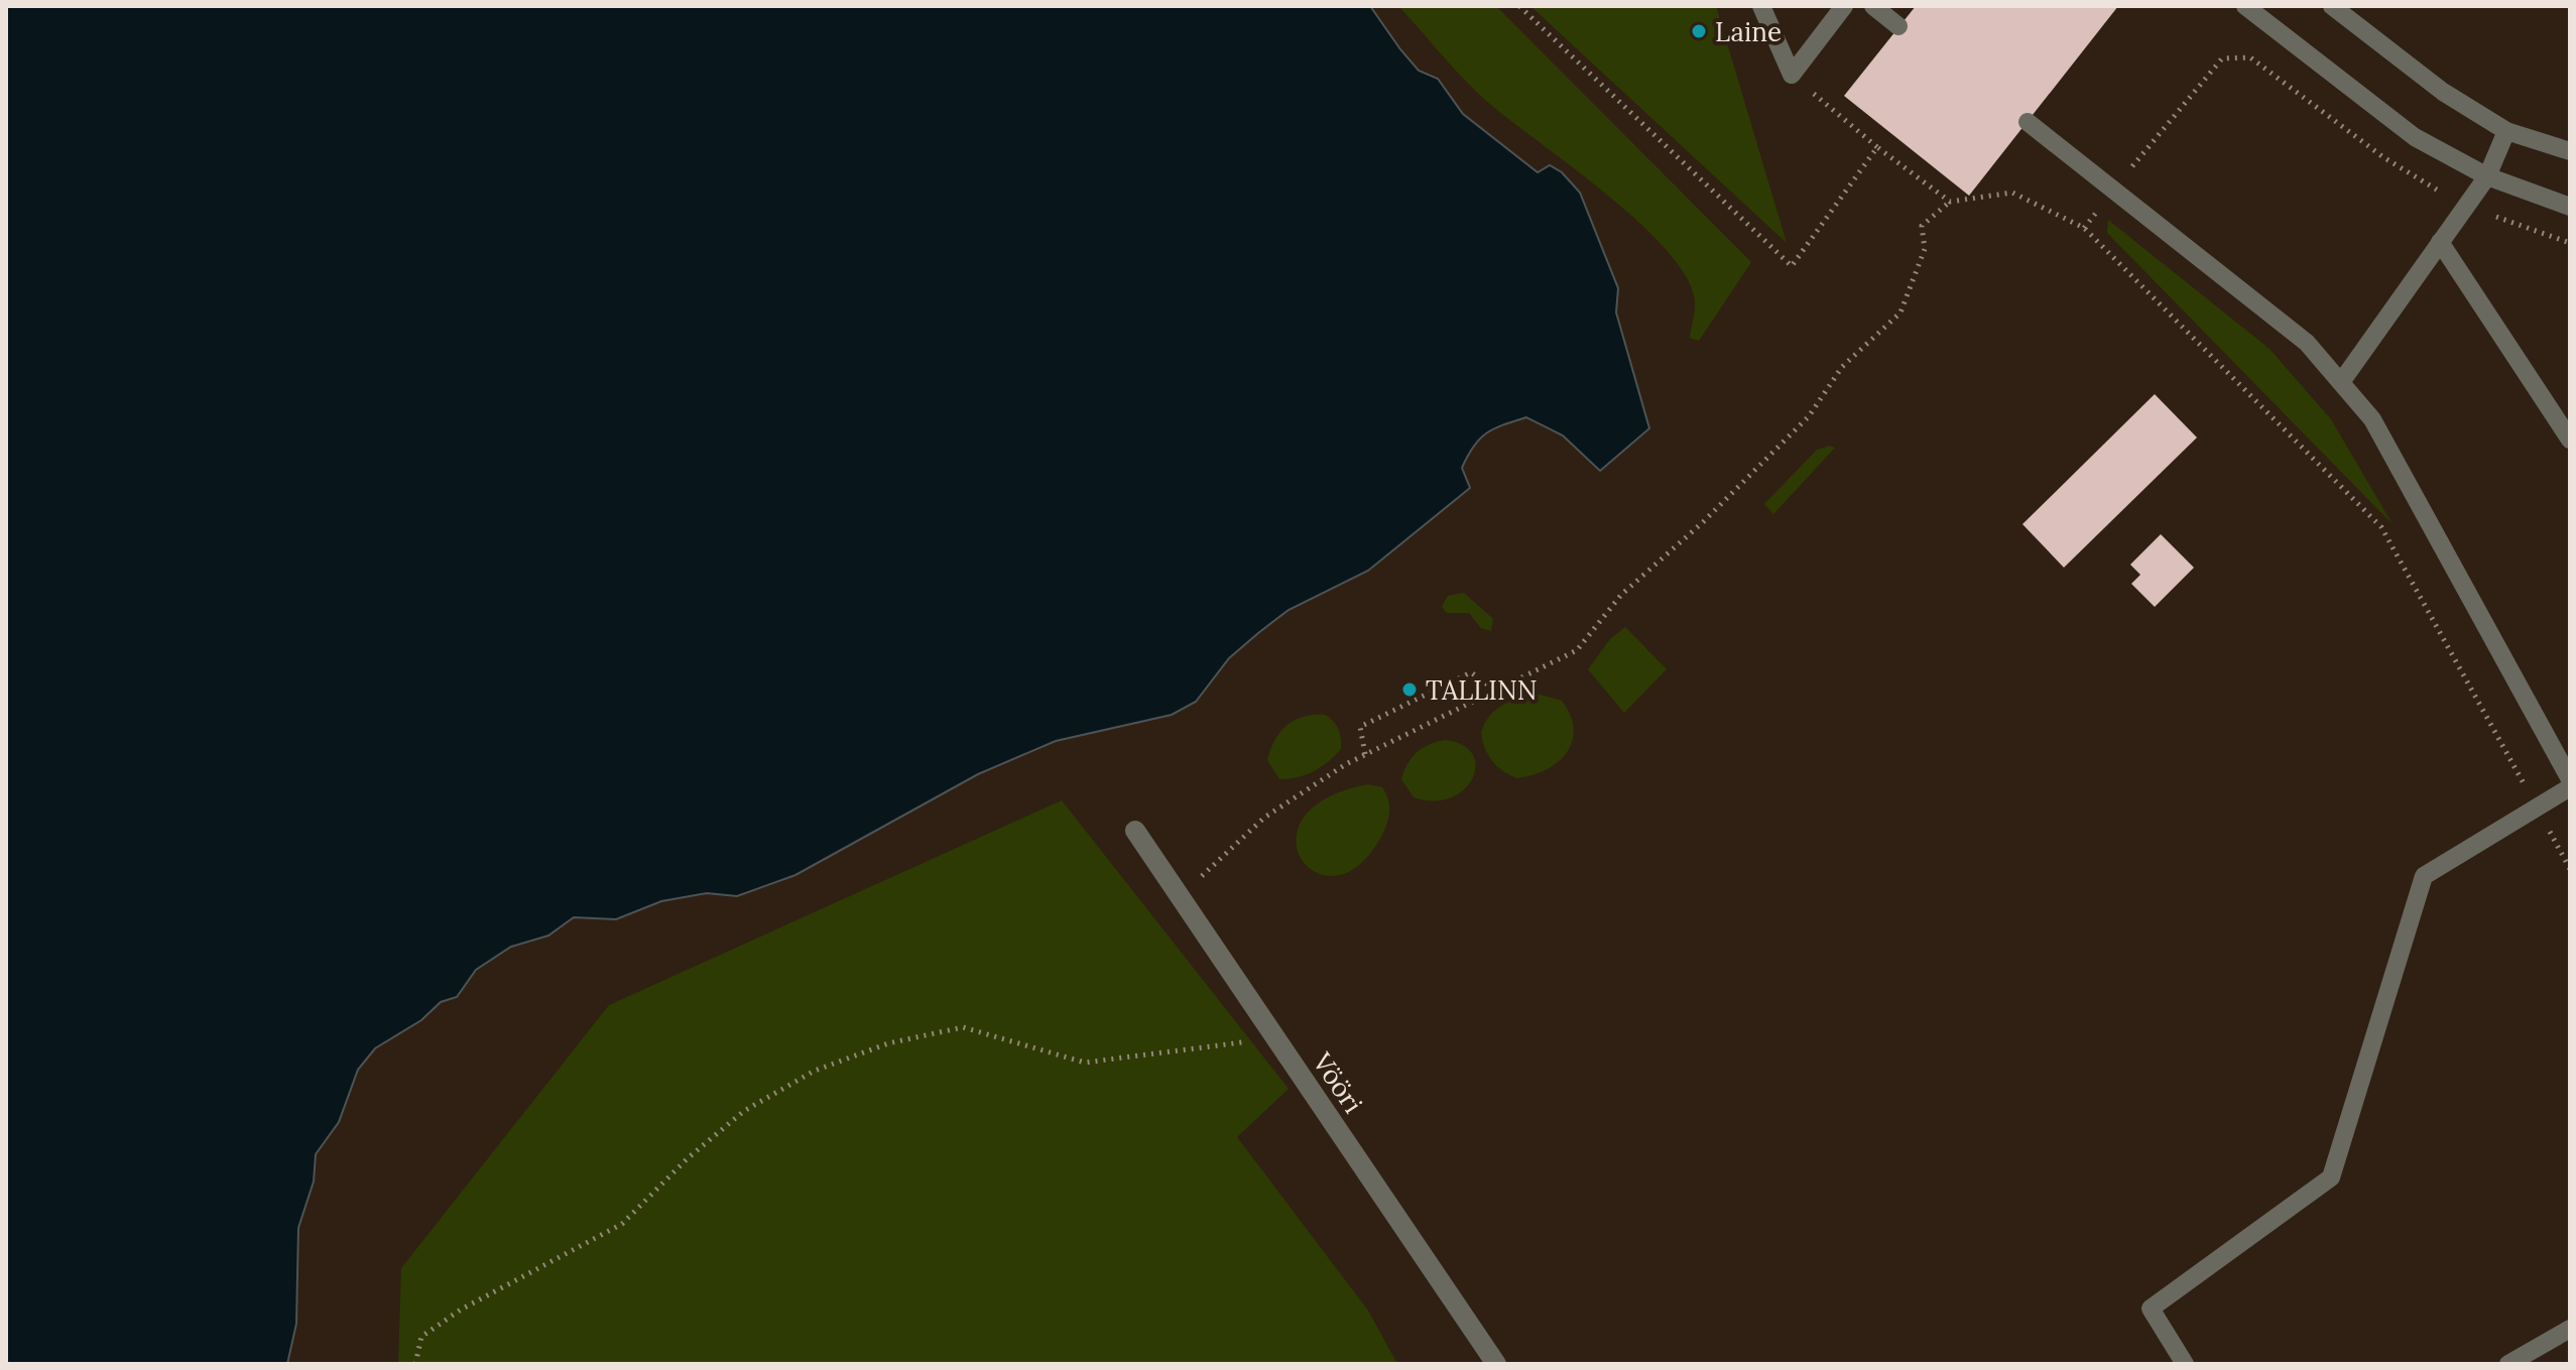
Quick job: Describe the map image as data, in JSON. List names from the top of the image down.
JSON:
{
  "streets": {
    "street": ["Vööri"]
  },
  "places": ["Laine", "TALLINN"]
}
